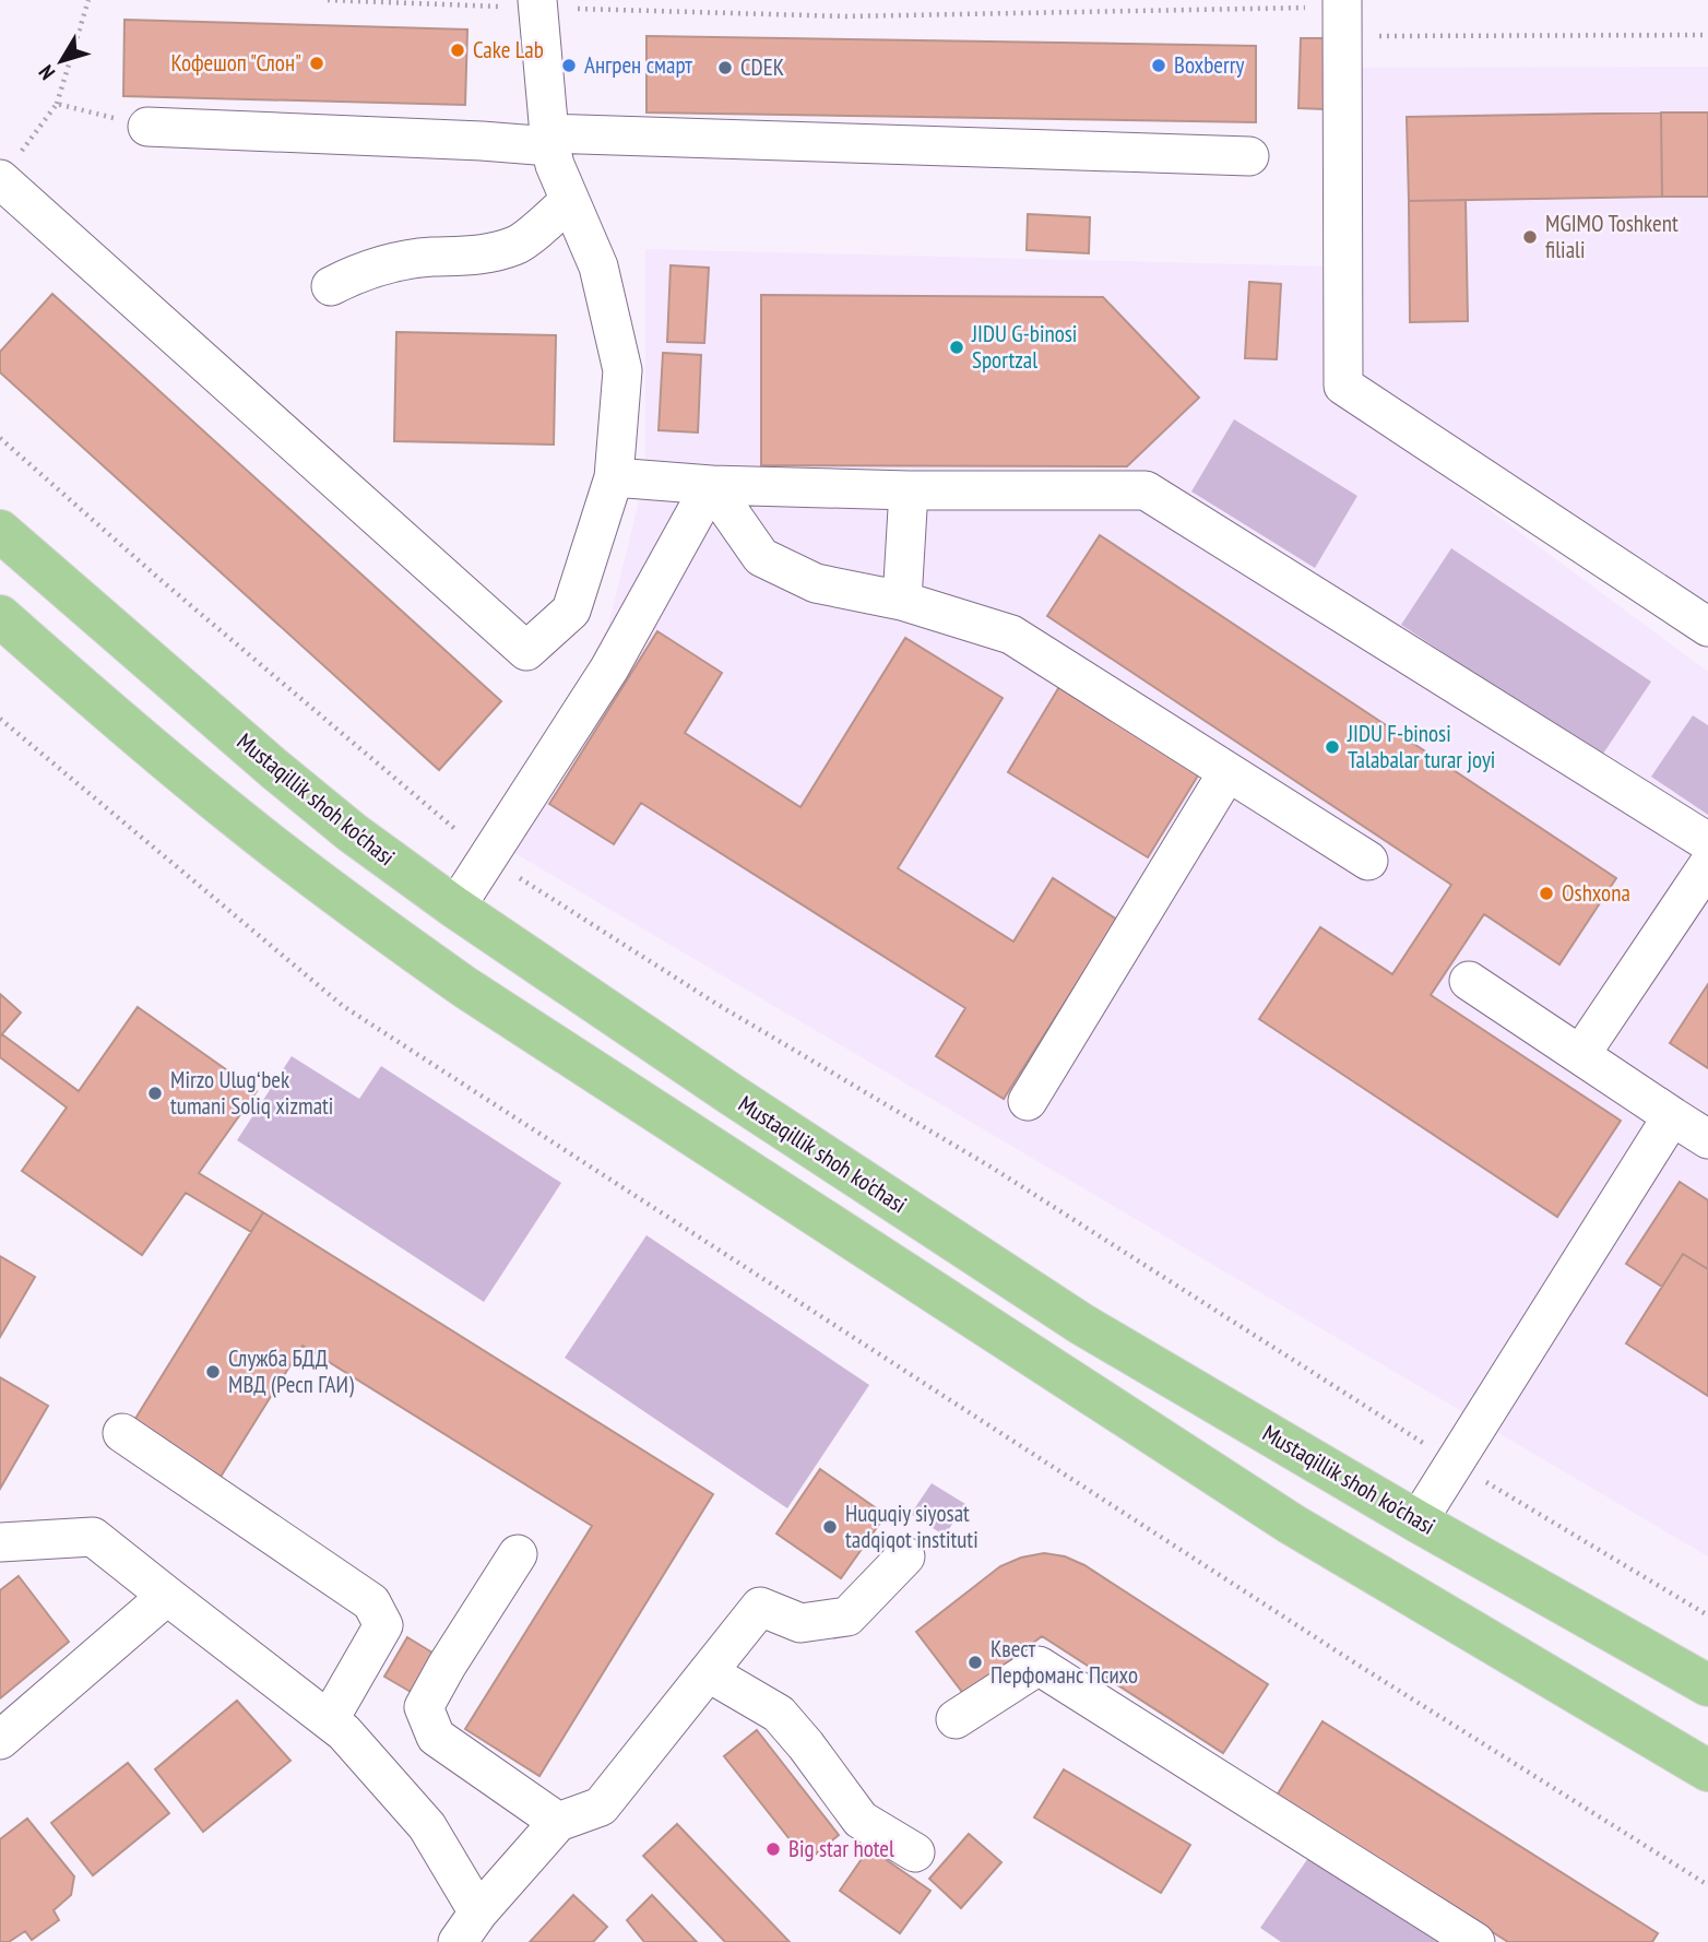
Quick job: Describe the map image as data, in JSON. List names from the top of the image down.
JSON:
{
  "streets": {
    "main road": ["Mustaqillik shoh ko'chasi"]
  },
  "places": [
    "Cake Lab",
    "Кофешоп \"Слон\"",
    "Ангрен смарт",
    "Boxberry",
    "CDEK",
    "MGIMO Toshkent filiali",
    "JIDU G-binosi Sportzal",
    "JIDU F-binosi Talabalar turar joyi",
    "Oshxona",
    "Mirzo Ulugʻbek tumani Soliq xizmati",
    "Служба БДД МВД (Респ ГАИ)",
    "Huquqiy siyosat tadqiqot instituti",
    "Квест Перфоманс Психо",
    "Big star hotel"
  ],
  "north": "bottom left"
}
